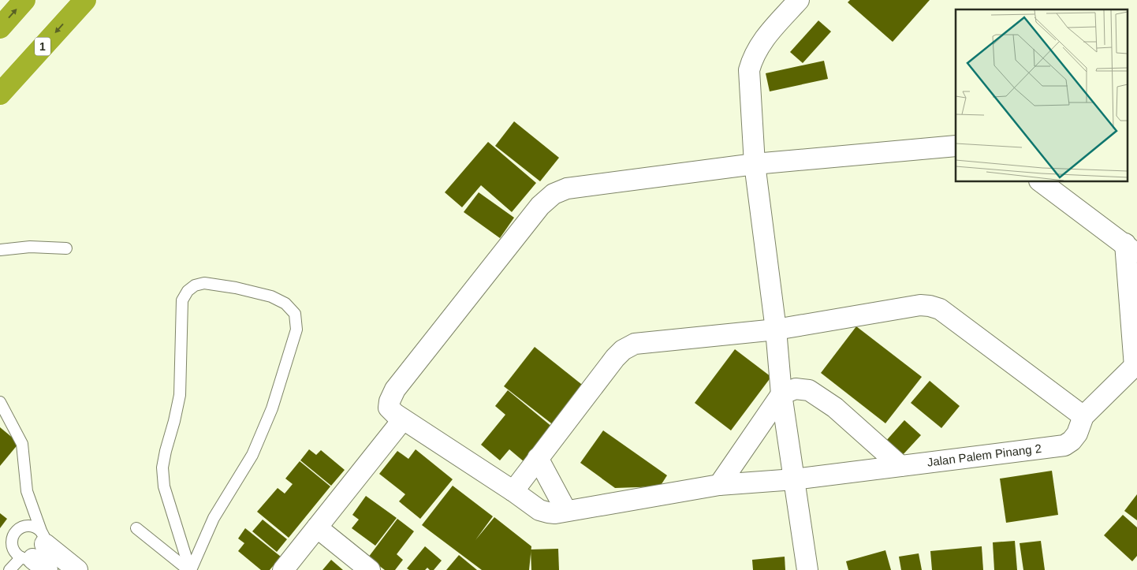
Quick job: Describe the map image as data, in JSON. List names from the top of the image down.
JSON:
{
  "streets": {
    "highway": ["1"],
    "street": ["Jalan Palem Pinang 2"]
  }
}
